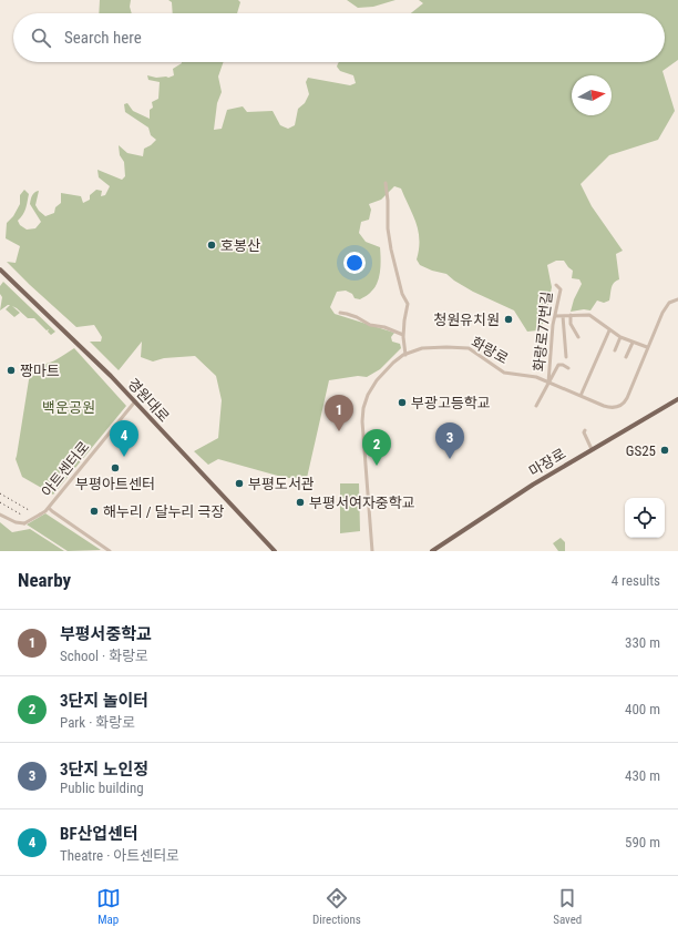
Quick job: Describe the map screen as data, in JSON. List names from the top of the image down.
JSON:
{
  "streets": {
    "main road": ["경원대로", "마장로"],
    "street": ["화랑로77번길", "화랑로", "아트센터로"]
  },
  "crossings": [
    ["화랑로77번길", "화랑로"],
    ["경원대로", "아트센터로"]
  ],
  "parks": ["백운공원"],
  "places": [
    "호봉산",
    "청원유치원",
    "짱마트",
    "부광고등학교",
    "GS25",
    "부평아트센터",
    "부평도서관",
    "부평서여자중학교",
    "해누리 / 달누리 극장"
  ],
  "north": "right",
  "page": {
    "search": "Search here",
    "pins": [
      "1",
      "4",
      "3",
      "2"
    ],
    "heading": ["Nearby", "4 results"],
    "list": [
      {
        "mark": "1",
        "name": "부평서중학교",
        "note": "School · 화랑로",
        "value": "330 m"
      },
      {
        "mark": "2",
        "name": "3단지 놀이터",
        "note": "Park · 화랑로",
        "value": "400 m"
      },
      {
        "mark": "3",
        "name": "3단지 노인정",
        "note": "Public building",
        "value": "430 m"
      },
      {
        "mark": "4",
        "name": "BF산업센터",
        "note": "Theatre · 아트센터로",
        "value": "590 m"
      }
    ],
    "nav": ["Map", "Directions", "Saved"]
  }
}
